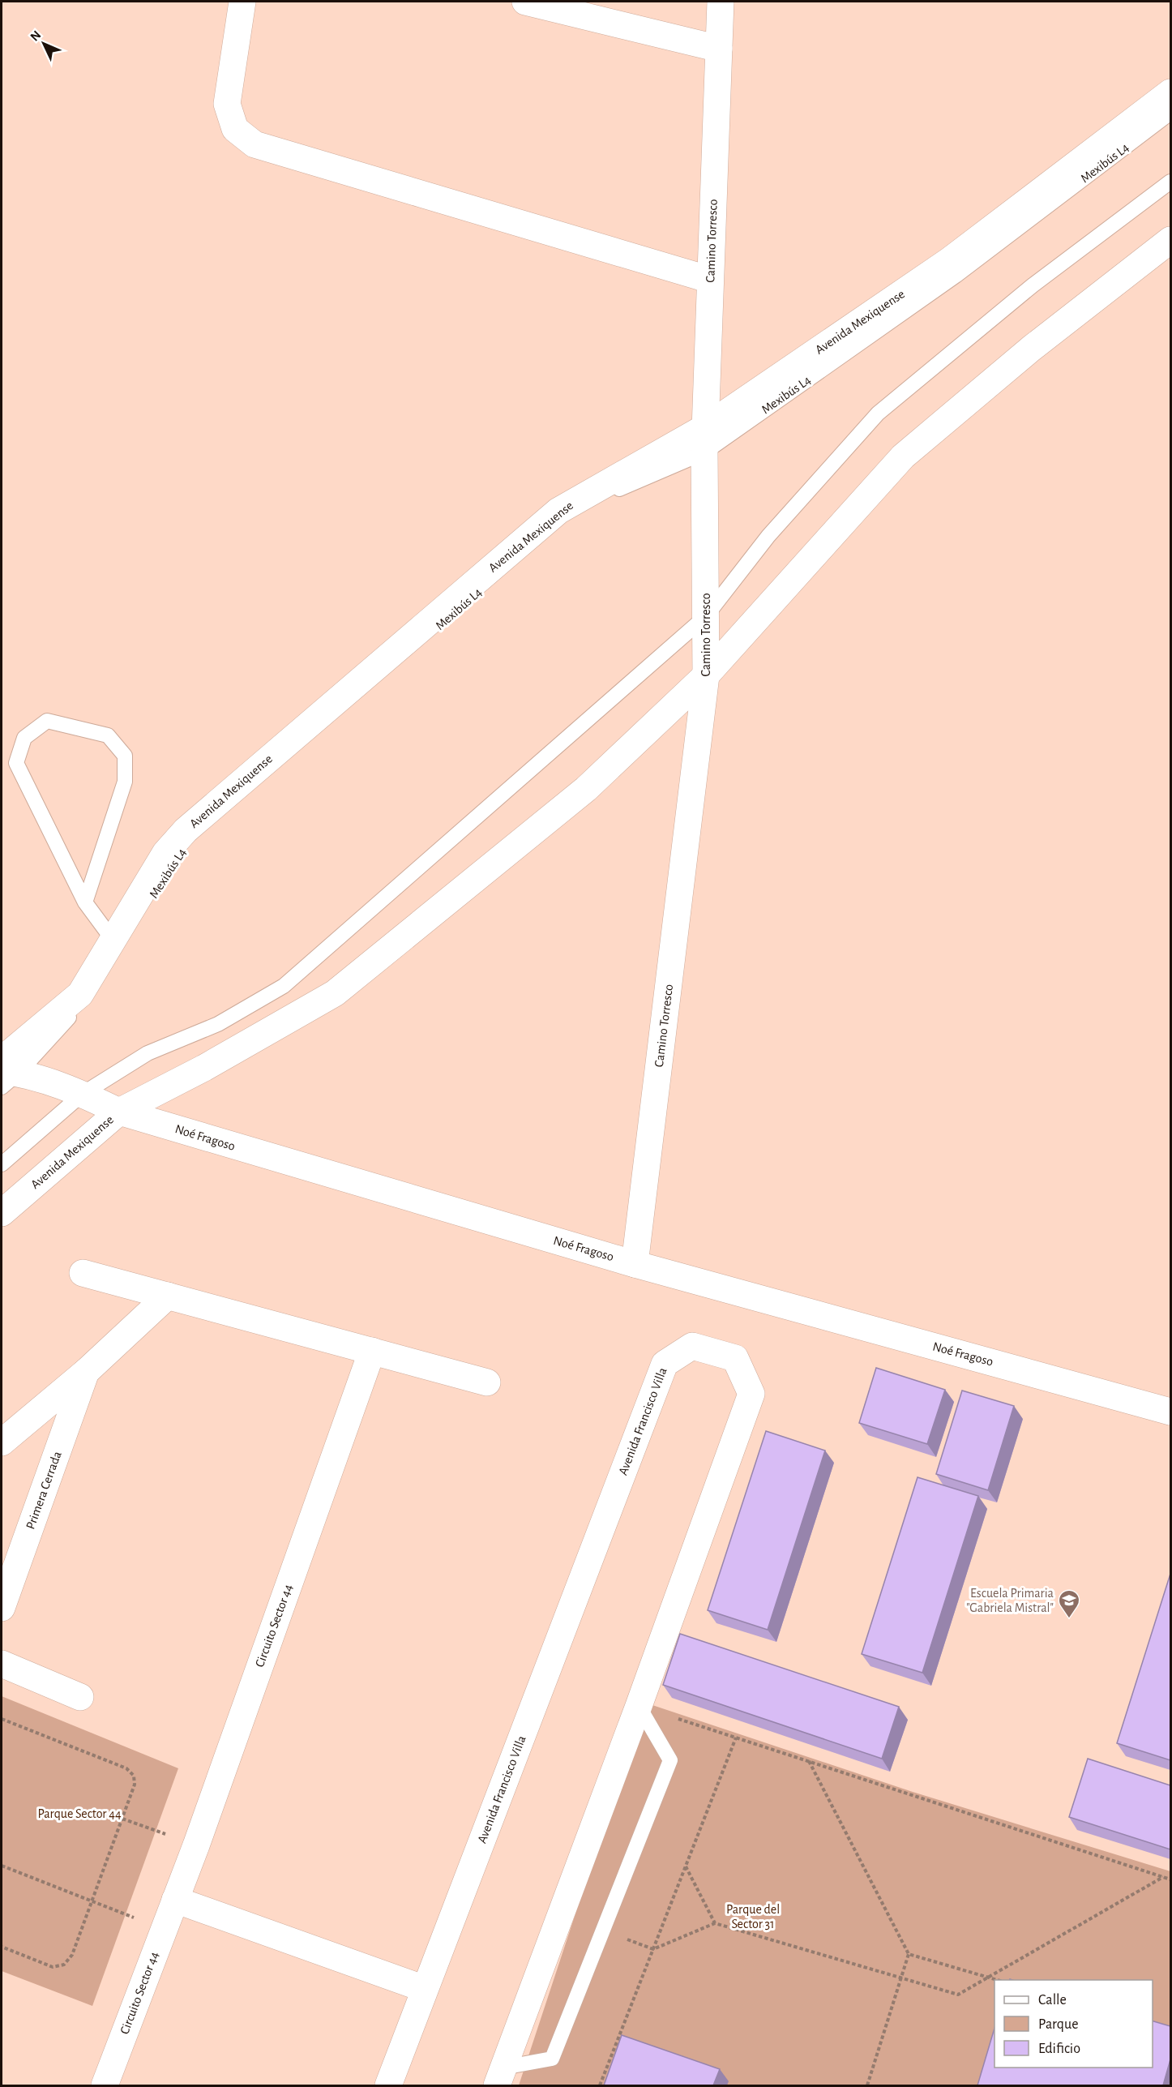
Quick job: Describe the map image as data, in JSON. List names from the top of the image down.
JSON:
{
  "streets": {
    "street": [
      "Camino Torresco",
      "Avenida Mexiquense",
      "Noé Fragoso",
      "Avenida Francisco Villa",
      "Primera Cerrada",
      "Circuito Sector 44"
    ],
    "lane": ["Mexibús L4"]
  },
  "crossings": [
    ["Mexibús L4", "Camino Torresco"],
    ["Mexibús L4", "Avenida Mexiquense"],
    ["Mexibús L4", "Noé Fragoso"],
    ["Camino Torresco", "Avenida Mexiquense"],
    ["Camino Torresco", "Noé Fragoso"],
    ["Avenida Mexiquense", "Noé Fragoso"]
  ],
  "parks": ["Parque Sector 44", "Parque del Sector 31"],
  "places": {
    "school or university": ["Escuela Primaria \"Gabriela Mistral\""]
  },
  "legend": ["Calle", "Parque", "Edificio"],
  "north": "top left"
}
